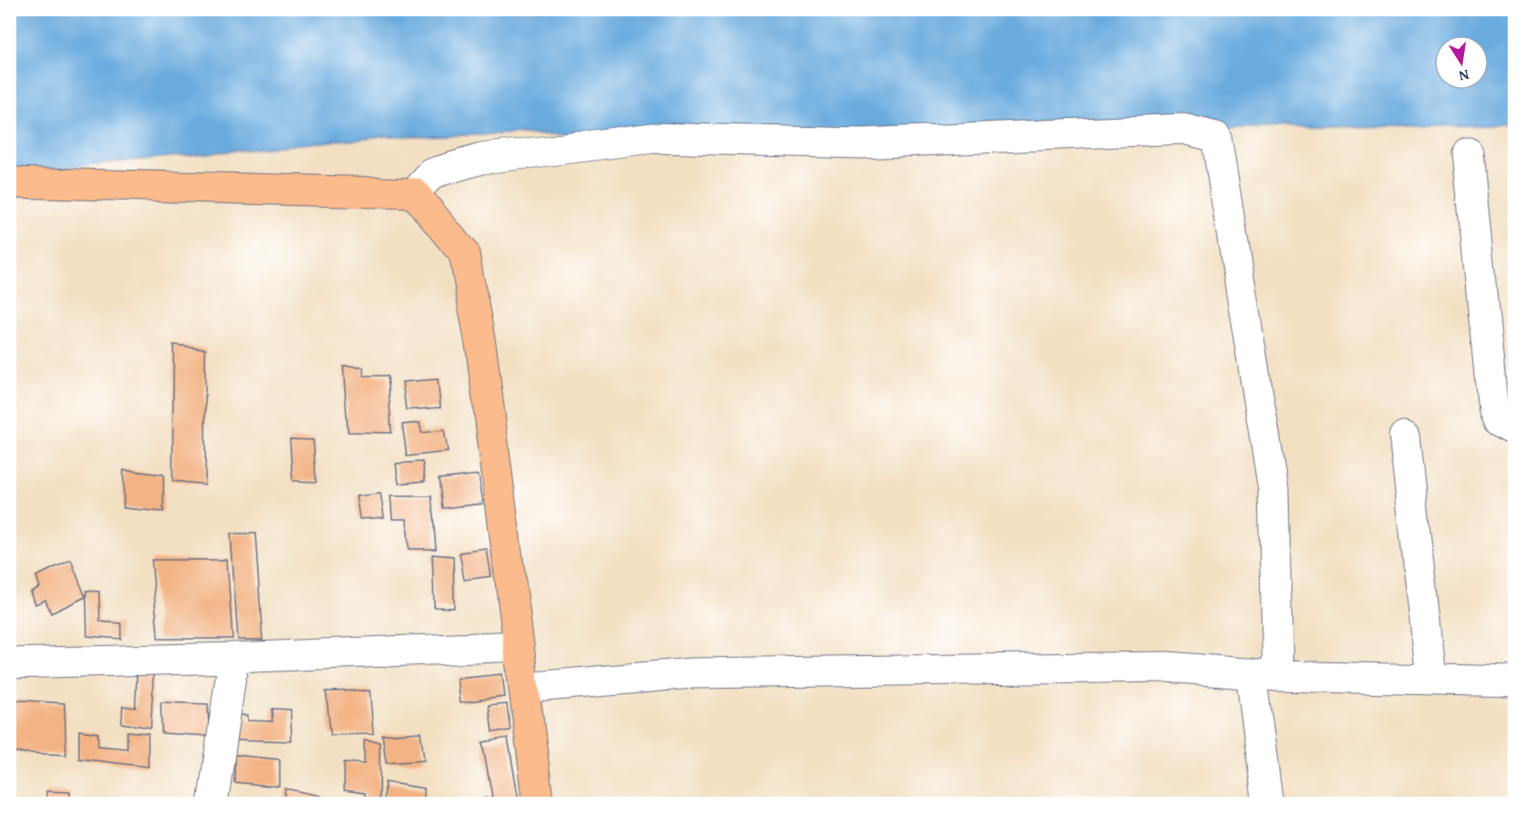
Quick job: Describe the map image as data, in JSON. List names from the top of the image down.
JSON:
{
  "north": "bottom"
}
